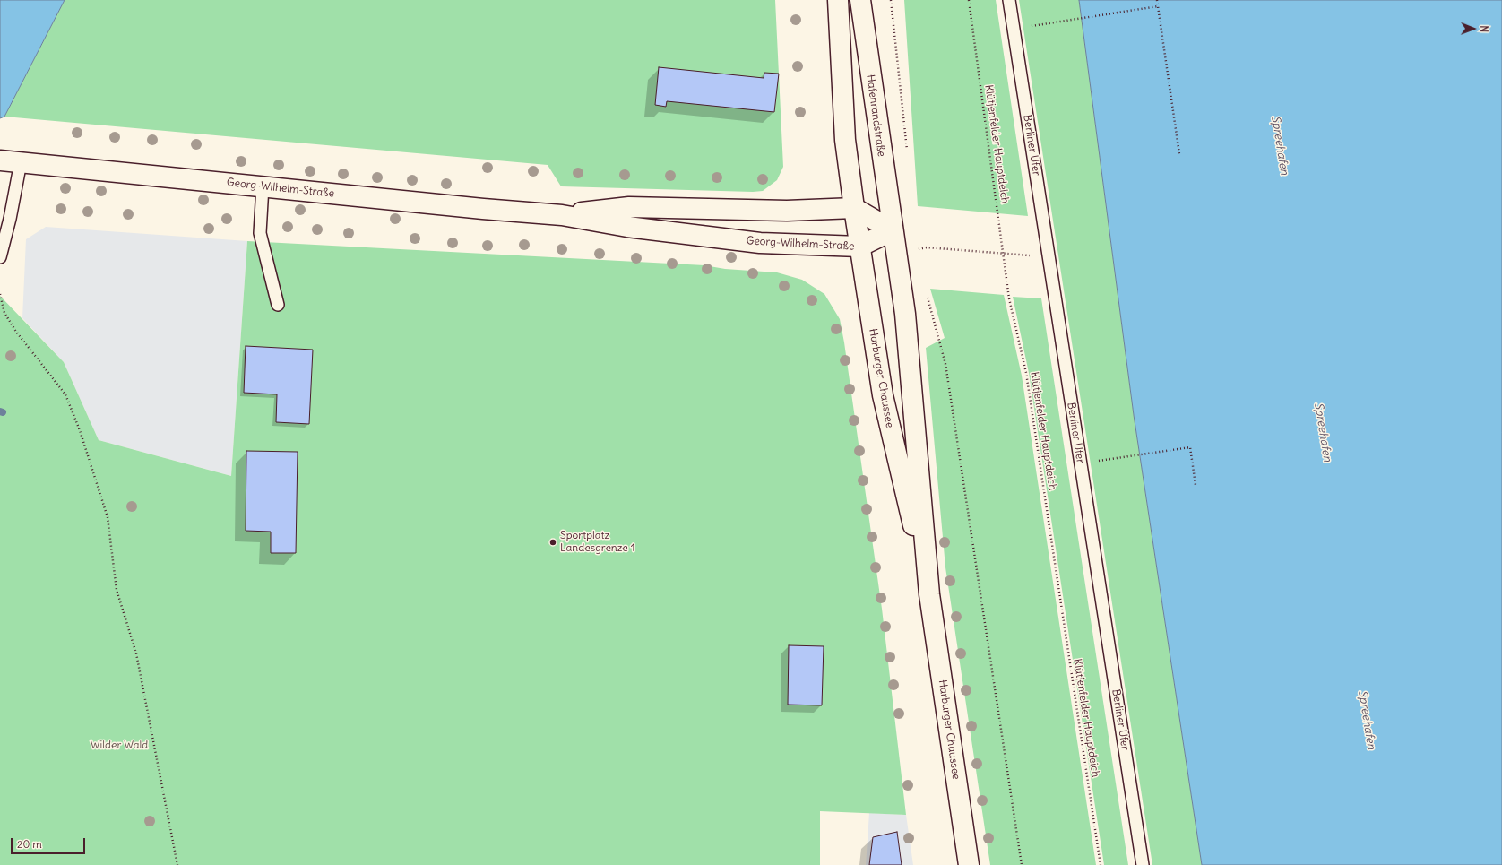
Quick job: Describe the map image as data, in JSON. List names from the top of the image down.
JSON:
{
  "streets": {
    "main road": ["Hafenrandstraße", "Georg-Wilhelm-Straße", "Harburger Chaussee"],
    "lane": ["Berliner Ufer"],
    "path": ["Klütjenfelder Hauptdeich"]
  },
  "crossings": [
    ["Hafenrandstraße", "Georg-Wilhelm-Straße"],
    ["Hafenrandstraße", "Harburger Chaussee"],
    ["Georg-Wilhelm-Straße", "Harburger Chaussee"]
  ],
  "water": ["Spreehafen"],
  "parks": ["Wilder Wald"],
  "places": ["Sportplatz Landesgrenze 1"],
  "scale_bar": "20 m",
  "north": "right"
}
